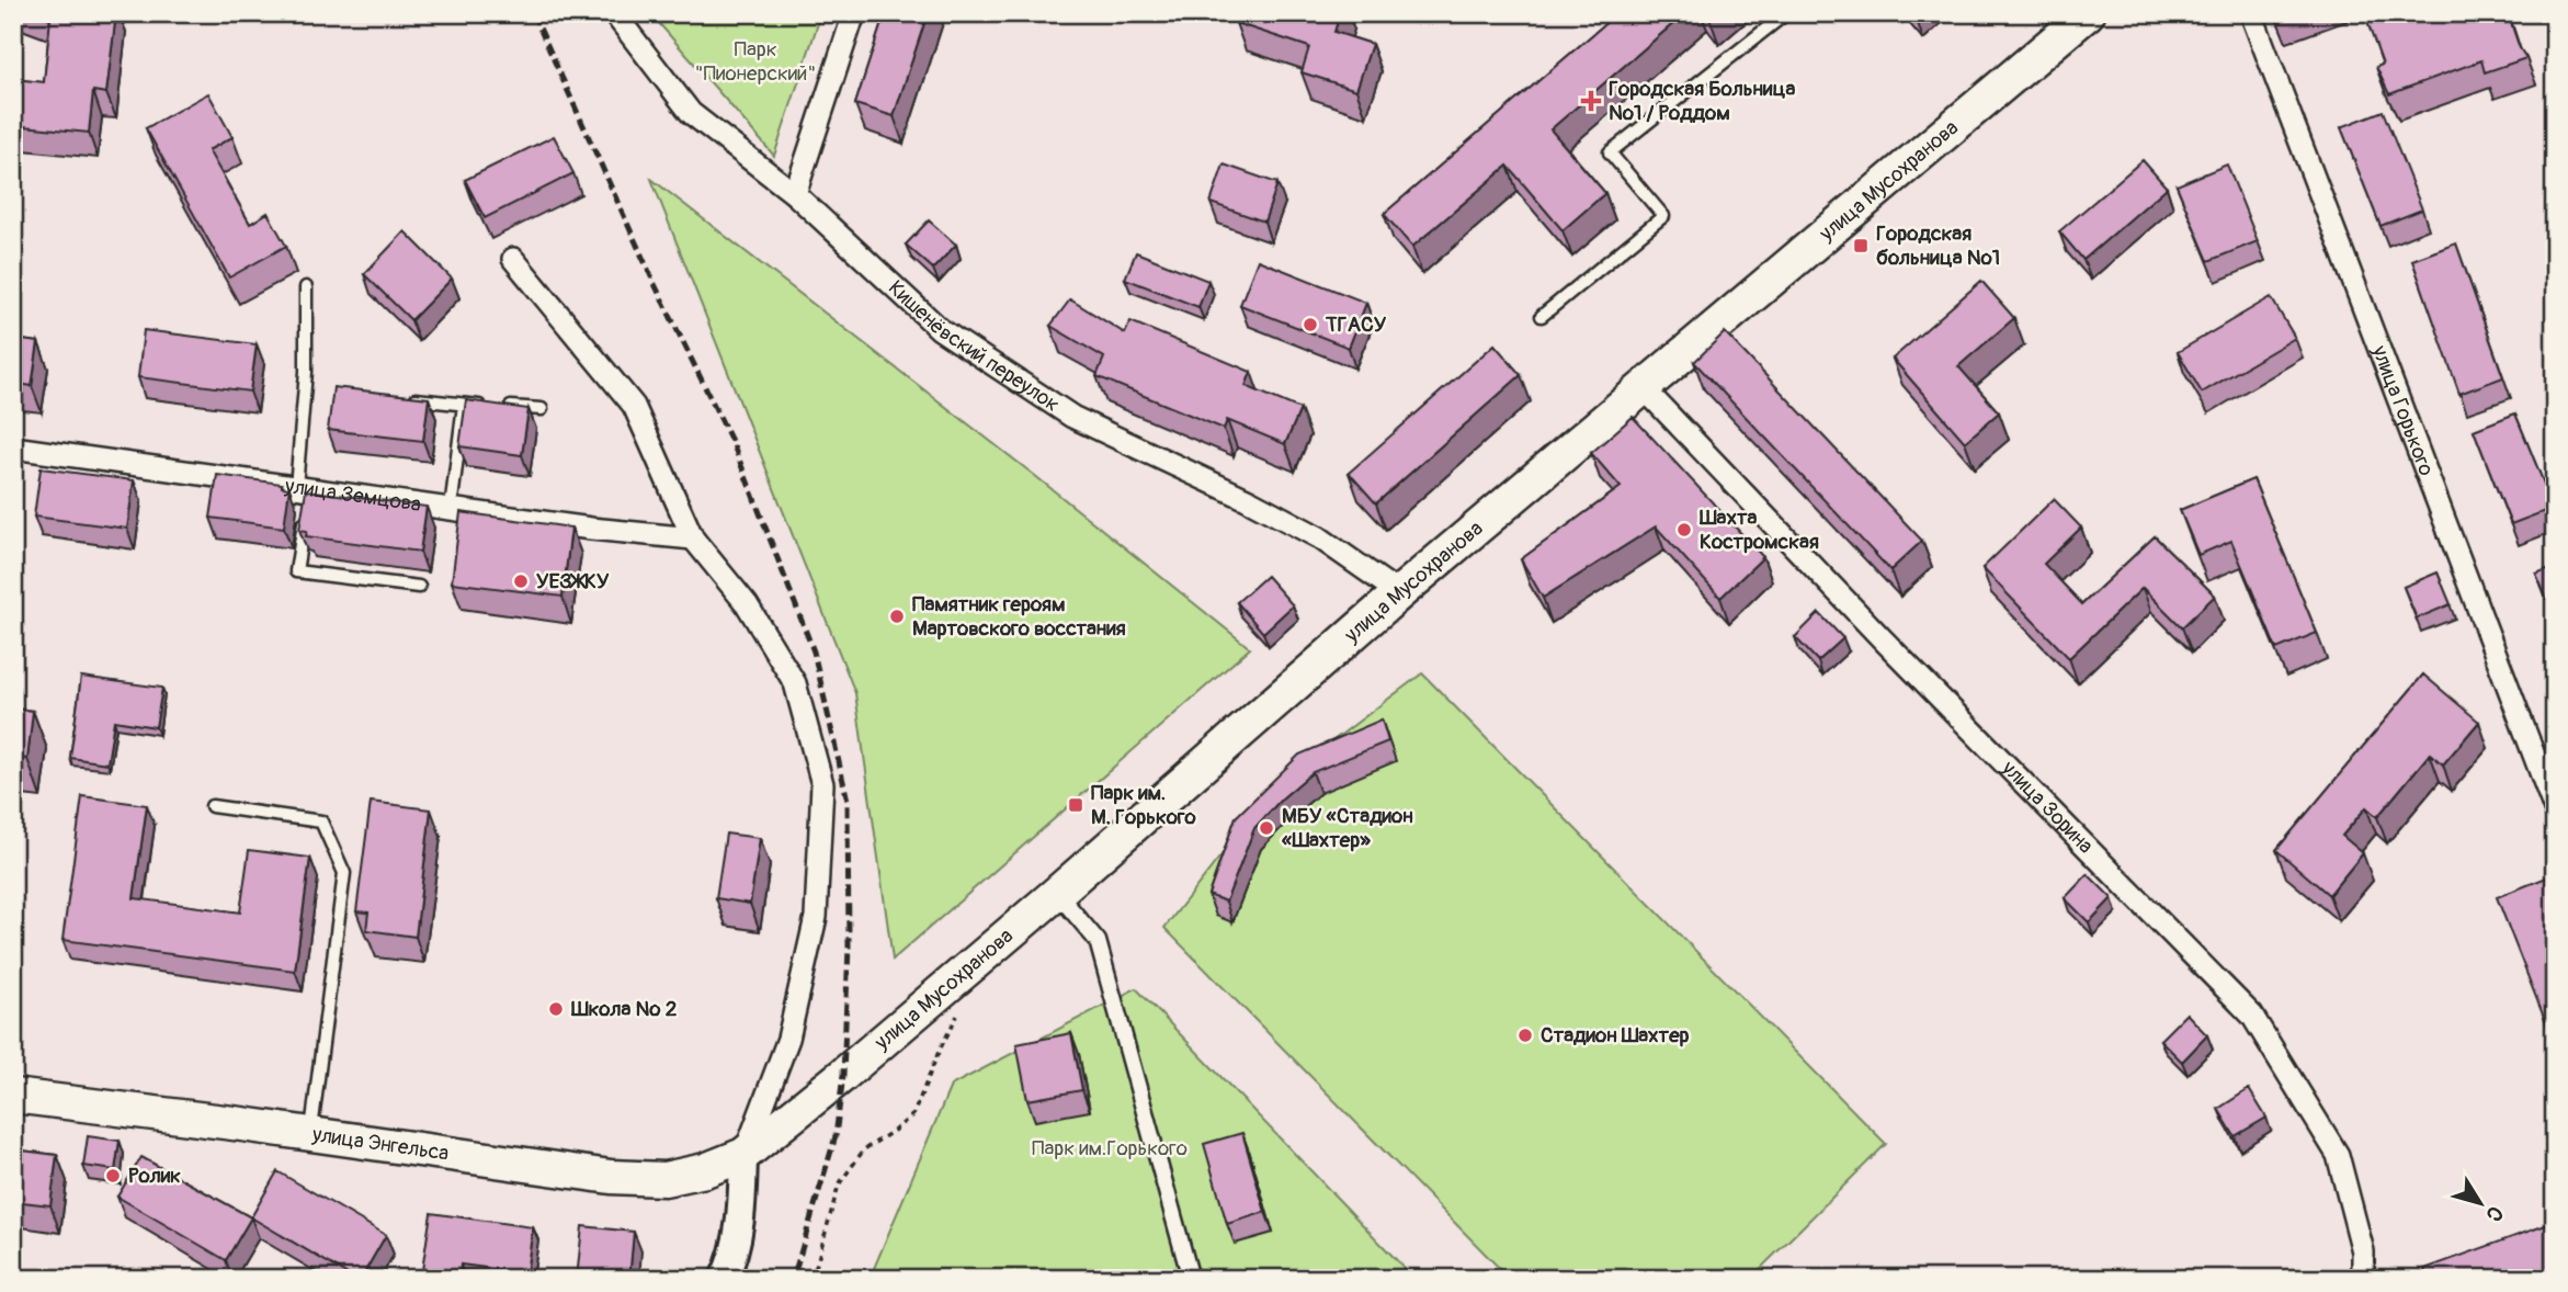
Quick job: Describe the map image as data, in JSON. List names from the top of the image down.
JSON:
{
  "streets": {
    "main road": ["улица Мусохранова", "улица Энгельса"],
    "street": [
      "Кишенёвский переулок",
      "улица Горького",
      "улица Земцова",
      "улица Зорина"
    ]
  },
  "crossings": [
    ["улица Мусохранова", "Кишенёвский переулок"],
    ["улица Мусохранова", "улица Зорина"],
    ["улица Мусохранова", "улица Энгельса"]
  ],
  "parks": ["Парк \"Пионерский\"", "Парк им.Горького"],
  "places": {
    "health": ["Городская Больница №1 / Роддом"],
    "transit": ["Городская больница №1", "Парк им. М. Горького"],
    "other": [
      "ТГАСУ",
      "Шахта Костромская",
      "УЕЗЖКУ",
      "Памятник героям Мартовского восстания",
      "МБУ «Стадион «Шахтер»",
      "Школа № 2",
      "Стадион Шахтер",
      "Ролик"
    ]
  },
  "north": "bottom right"
}
